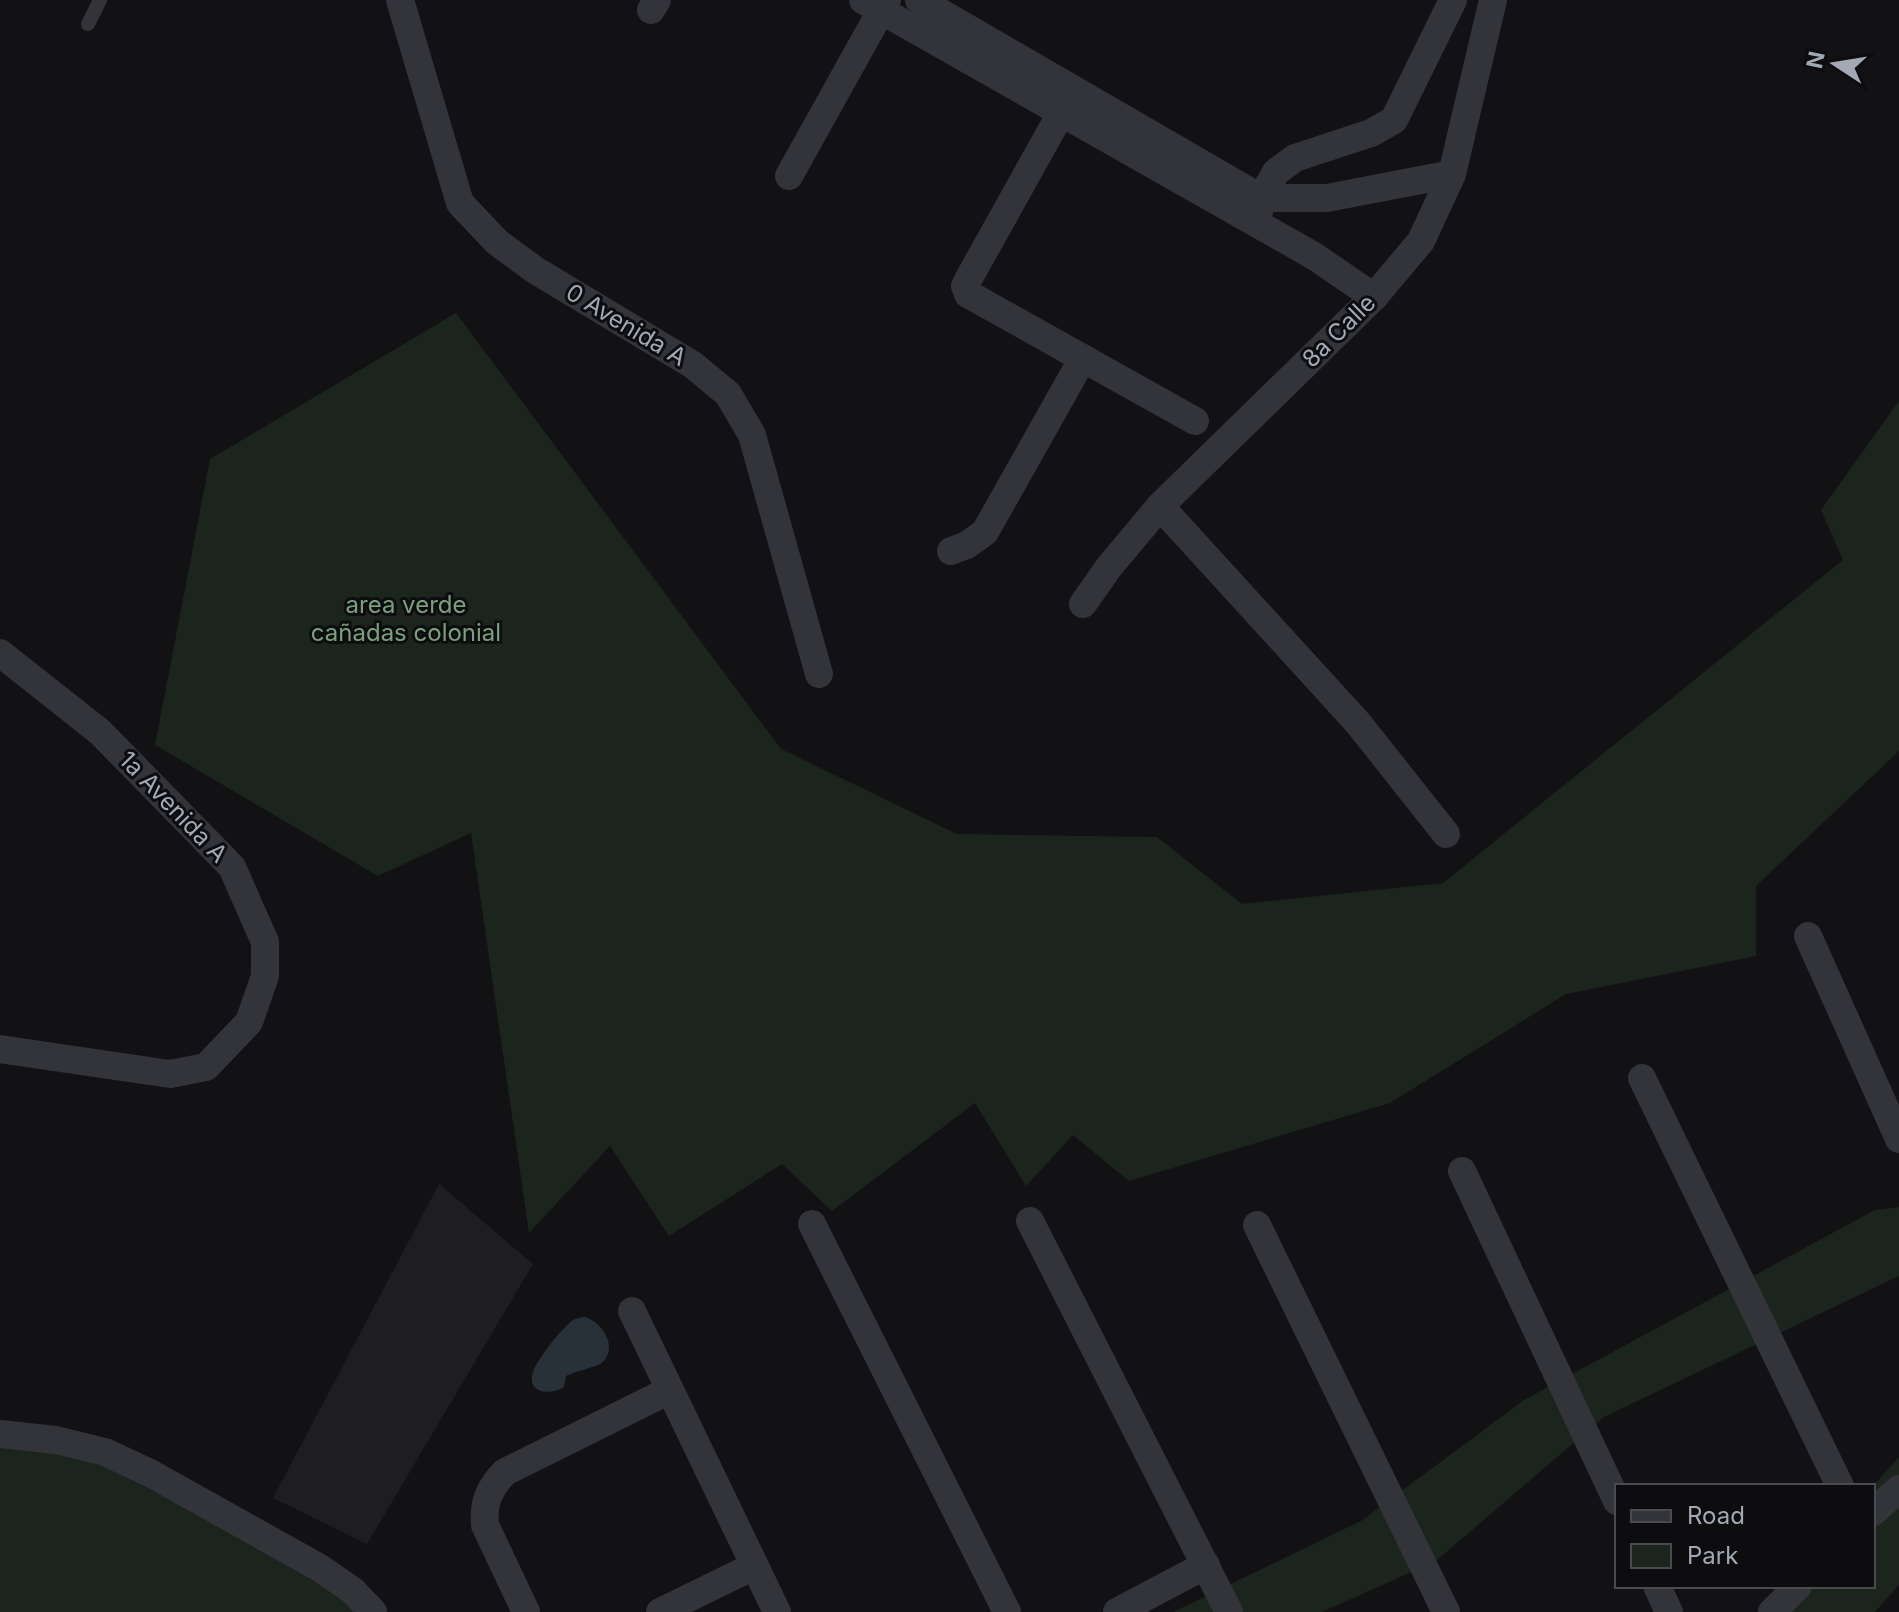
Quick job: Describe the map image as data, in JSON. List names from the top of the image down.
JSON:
{
  "streets": {
    "street": ["0 Avenida A", "8a Calle", "1a Avenida A"]
  },
  "parks": ["area verde cañadas colonial"],
  "legend": ["Road", "Park"],
  "north": "left"
}
